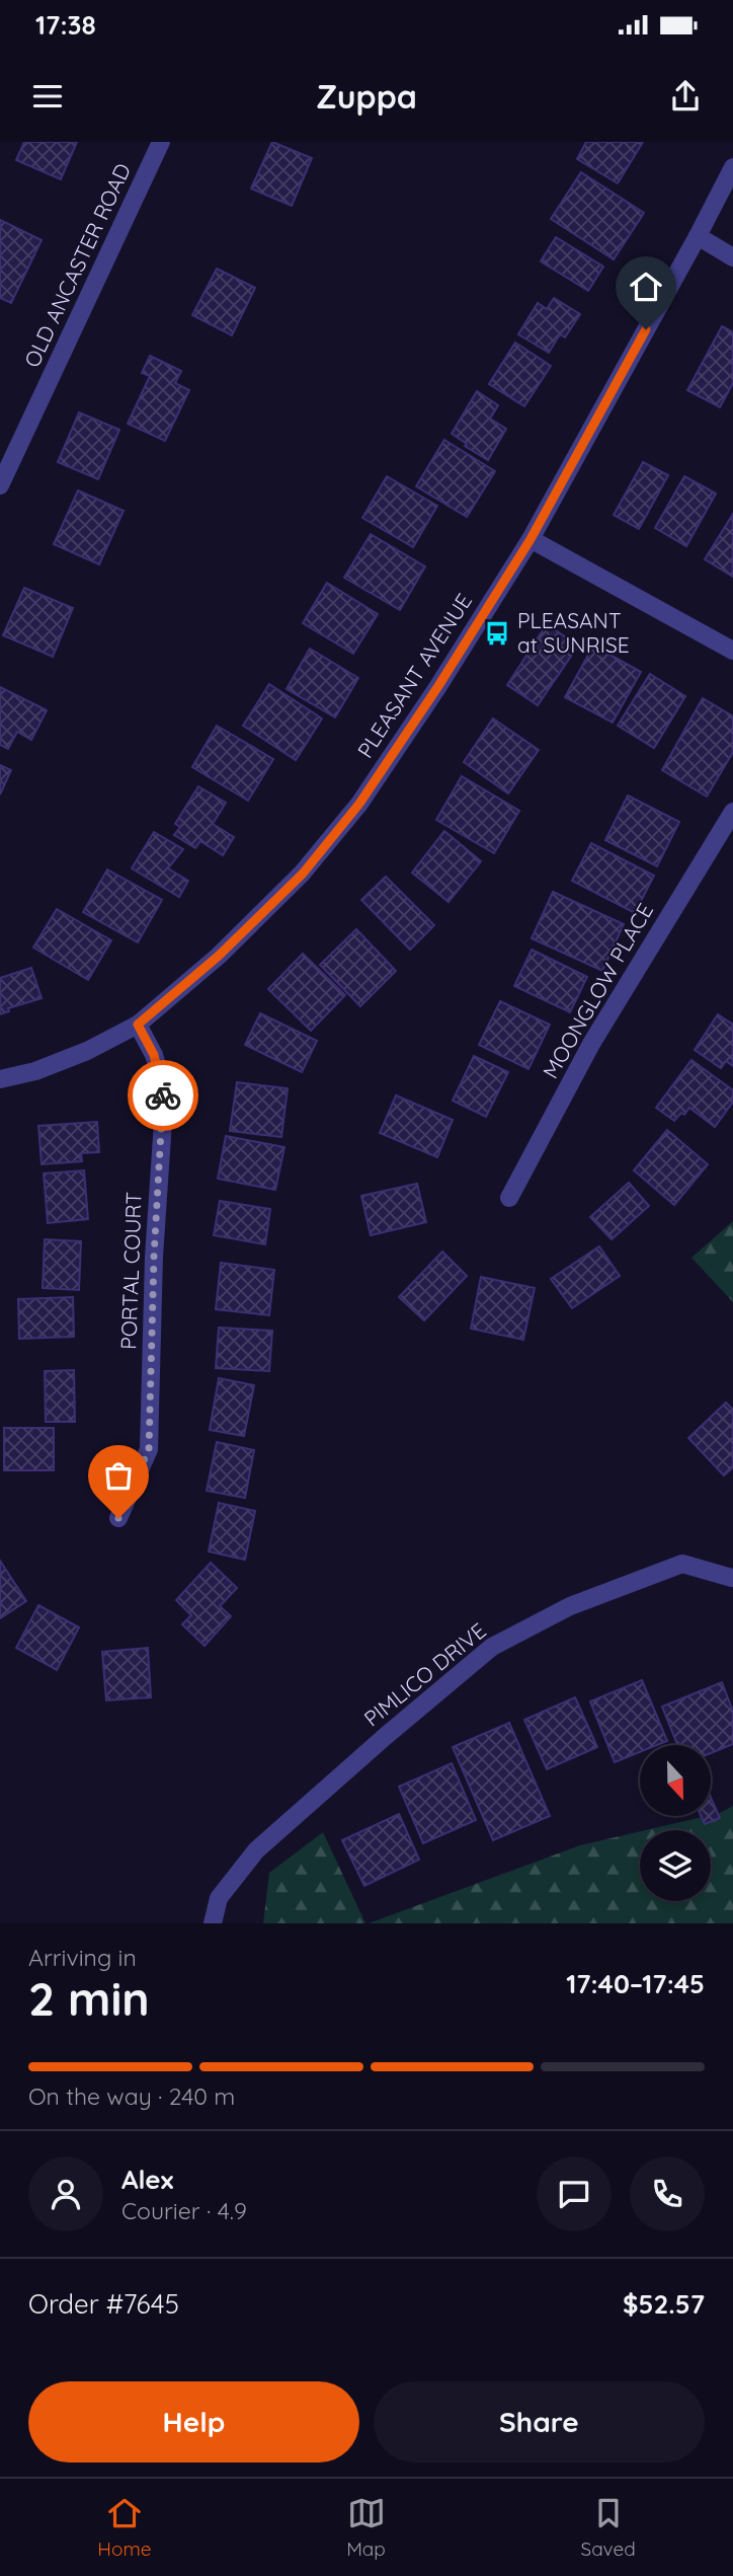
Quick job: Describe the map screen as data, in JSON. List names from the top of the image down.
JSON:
{
  "streets": {
    "street": [
      "OLD ANCASTER ROAD",
      "PLEASANT AVENUE",
      "MOONGLOW PLACE",
      "PORTAL COURT",
      "PIMLICO DRIVE"
    ]
  },
  "crossings": [
    ["PLEASANT AVENUE", "PORTAL COURT"]
  ],
  "places": {
    "bus stop": ["PLEASANT at SUNRISE"]
  },
  "north": "bottom",
  "page": {
    "status": "17:38",
    "header": "Zuppa",
    "heading": ["2 min", "Arriving in", "17:40–17:45"],
    "panel": [
      "Alex",
      "Courier · 4.9",
      "Order #7645",
      "$52.57"
    ],
    "bar": "On the way · 240 m",
    "buttons": ["Help", "Share"],
    "tabs": ["Home", "Map", "Saved"]
  }
}
